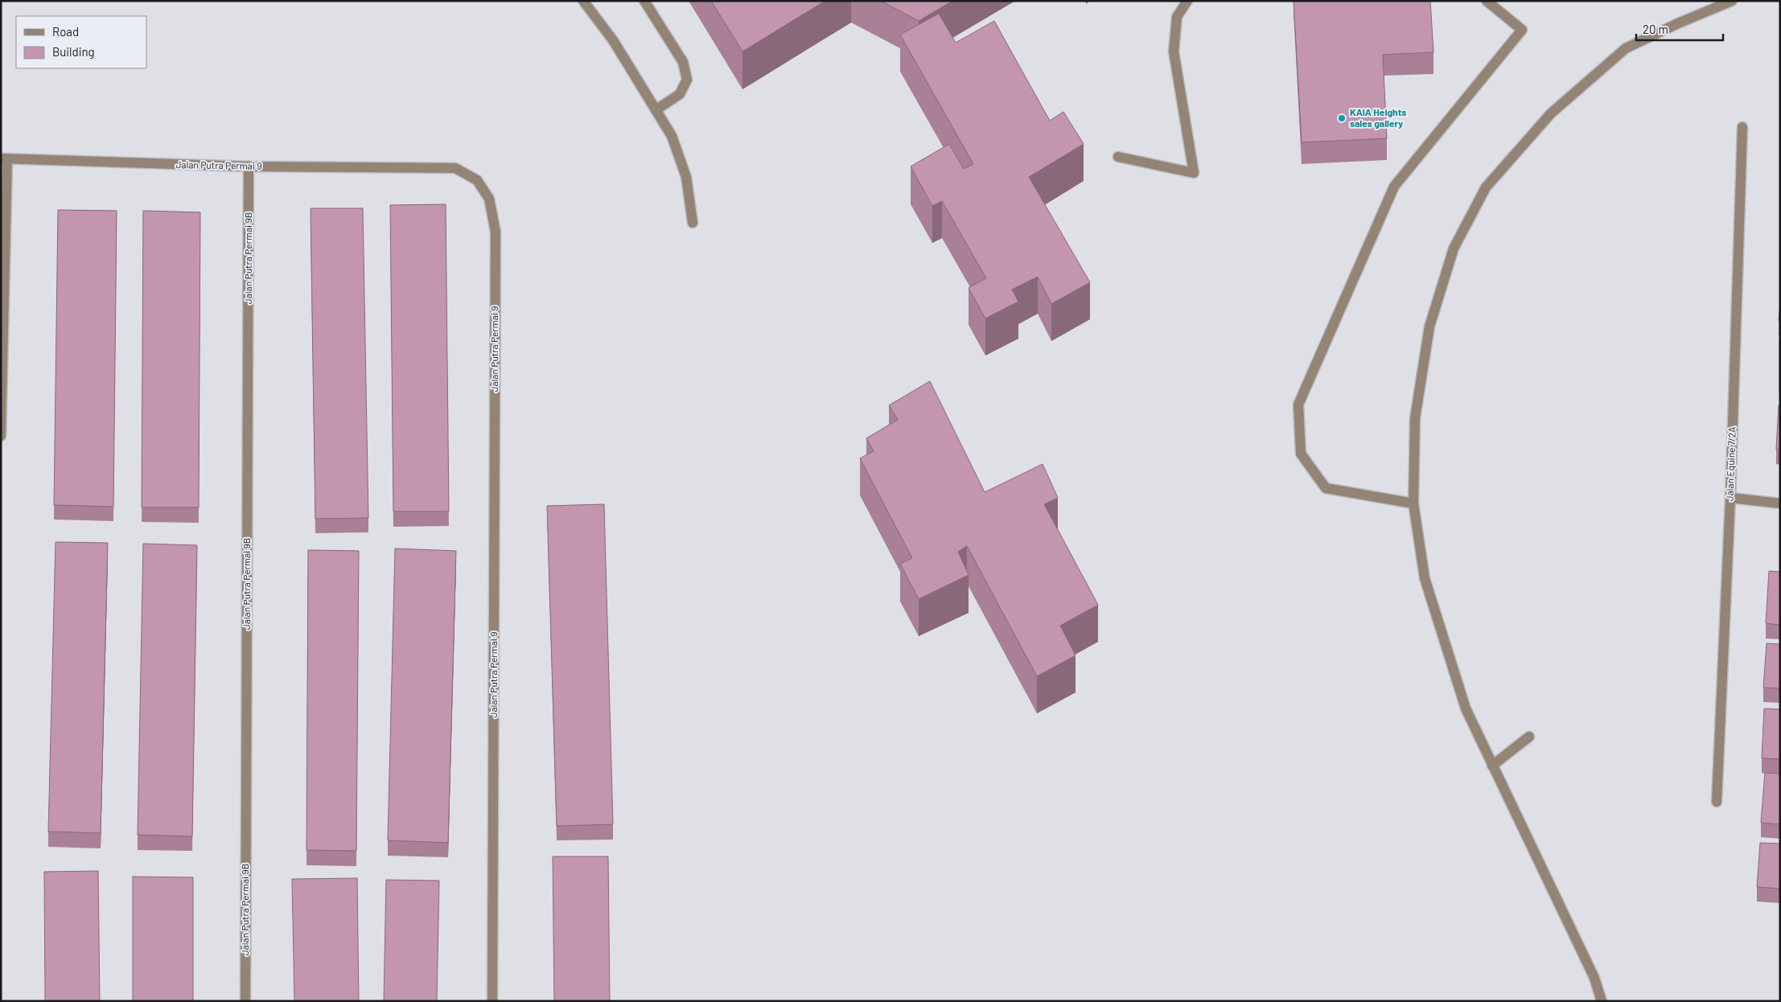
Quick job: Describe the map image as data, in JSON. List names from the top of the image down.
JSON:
{
  "streets": {
    "street": ["Jalan Putra Permai 9", "Jalan Putra Permai 9B", "Jalan Equine 7/2A"]
  },
  "crossings": [
    ["Jalan Putra Permai 9", "Jalan Putra Permai 9B"]
  ],
  "places": ["KAIA Heights sales gallery"],
  "legend": ["Road", "Building"],
  "scale_bar": "20 m"
}
